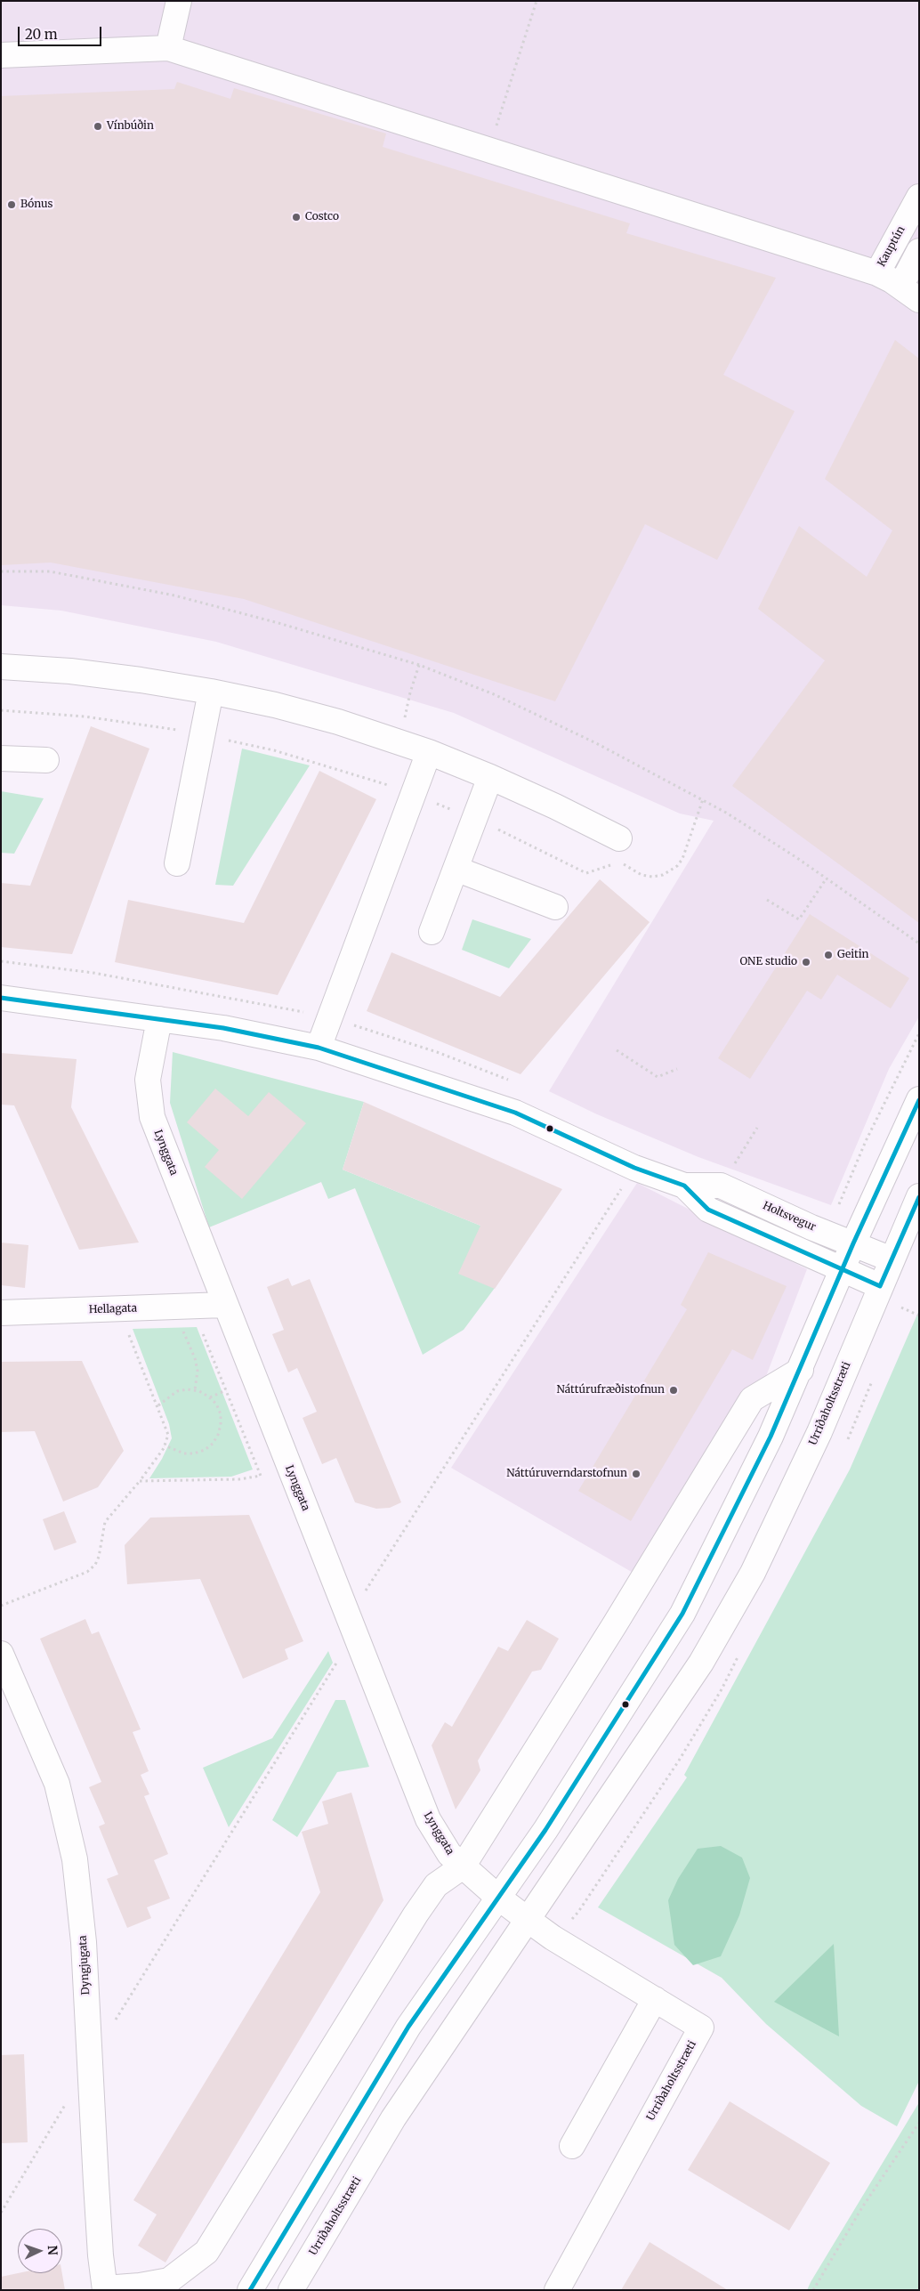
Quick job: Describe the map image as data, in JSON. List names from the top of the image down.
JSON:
{
  "streets": {
    "street": [
      "Kauptún",
      "Lynggata",
      "Holtsvegur",
      "Hellagata",
      "Urriðaholtsstræti",
      "Dyngjugata"
    ]
  },
  "crossings": [
    ["Lynggata", "Holtsvegur"],
    ["Lynggata", "Hellagata"],
    ["Lynggata", "Urriðaholtsstræti"],
    ["Holtsvegur", "Urriðaholtsstræti"]
  ],
  "places": [
    "Vínbúðin",
    "Bónus",
    "Costco",
    "Geitin",
    "ONE studio",
    "Náttúrufræðistofnun",
    "Náttúruverndarstofnun"
  ],
  "scale_bar": "20 m",
  "north": "right"
}
